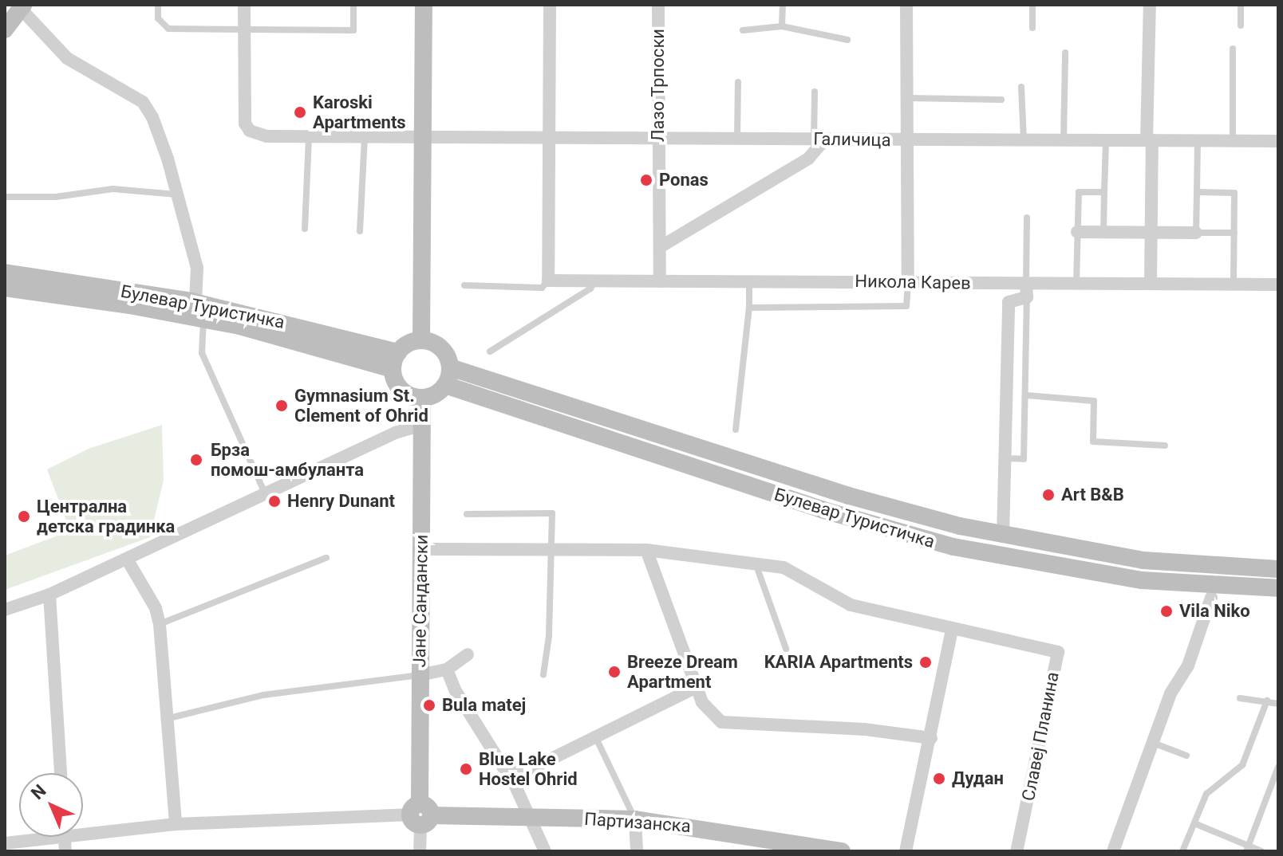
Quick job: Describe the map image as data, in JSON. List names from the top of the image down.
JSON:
{
  "streets": {
    "main road": ["Булевар Туристичка", "Јане Сандански", "Партизанска"],
    "street": [
      "Лазо Трпоски",
      "Галичица",
      "Никола Карев",
      "Славеј Планина"
    ]
  },
  "crossings": [
    ["Лазо Трпоски", "Галичица"],
    ["Лазо Трпоски", "Никола Карев"],
    ["Булевар Туристичка", "Јане Сандански"],
    ["Јане Сандански", "Славеј Планина"],
    ["Јане Сандански", "Партизанска"]
  ],
  "places": [
    "Karoski Apartments",
    "Ponas",
    "Gymnasium St. Clement of Ohrid",
    "Брза помош-амбуланта",
    "Art B&B",
    "Henry Dunant",
    "Централна детска градинка",
    "Vila Niko",
    "KARIA Apartments",
    "Breeze Dream Apartment",
    "Bula matej",
    "Blue Lake Hostel Ohrid",
    "Дудан"
  ],
  "north": "top left"
}
